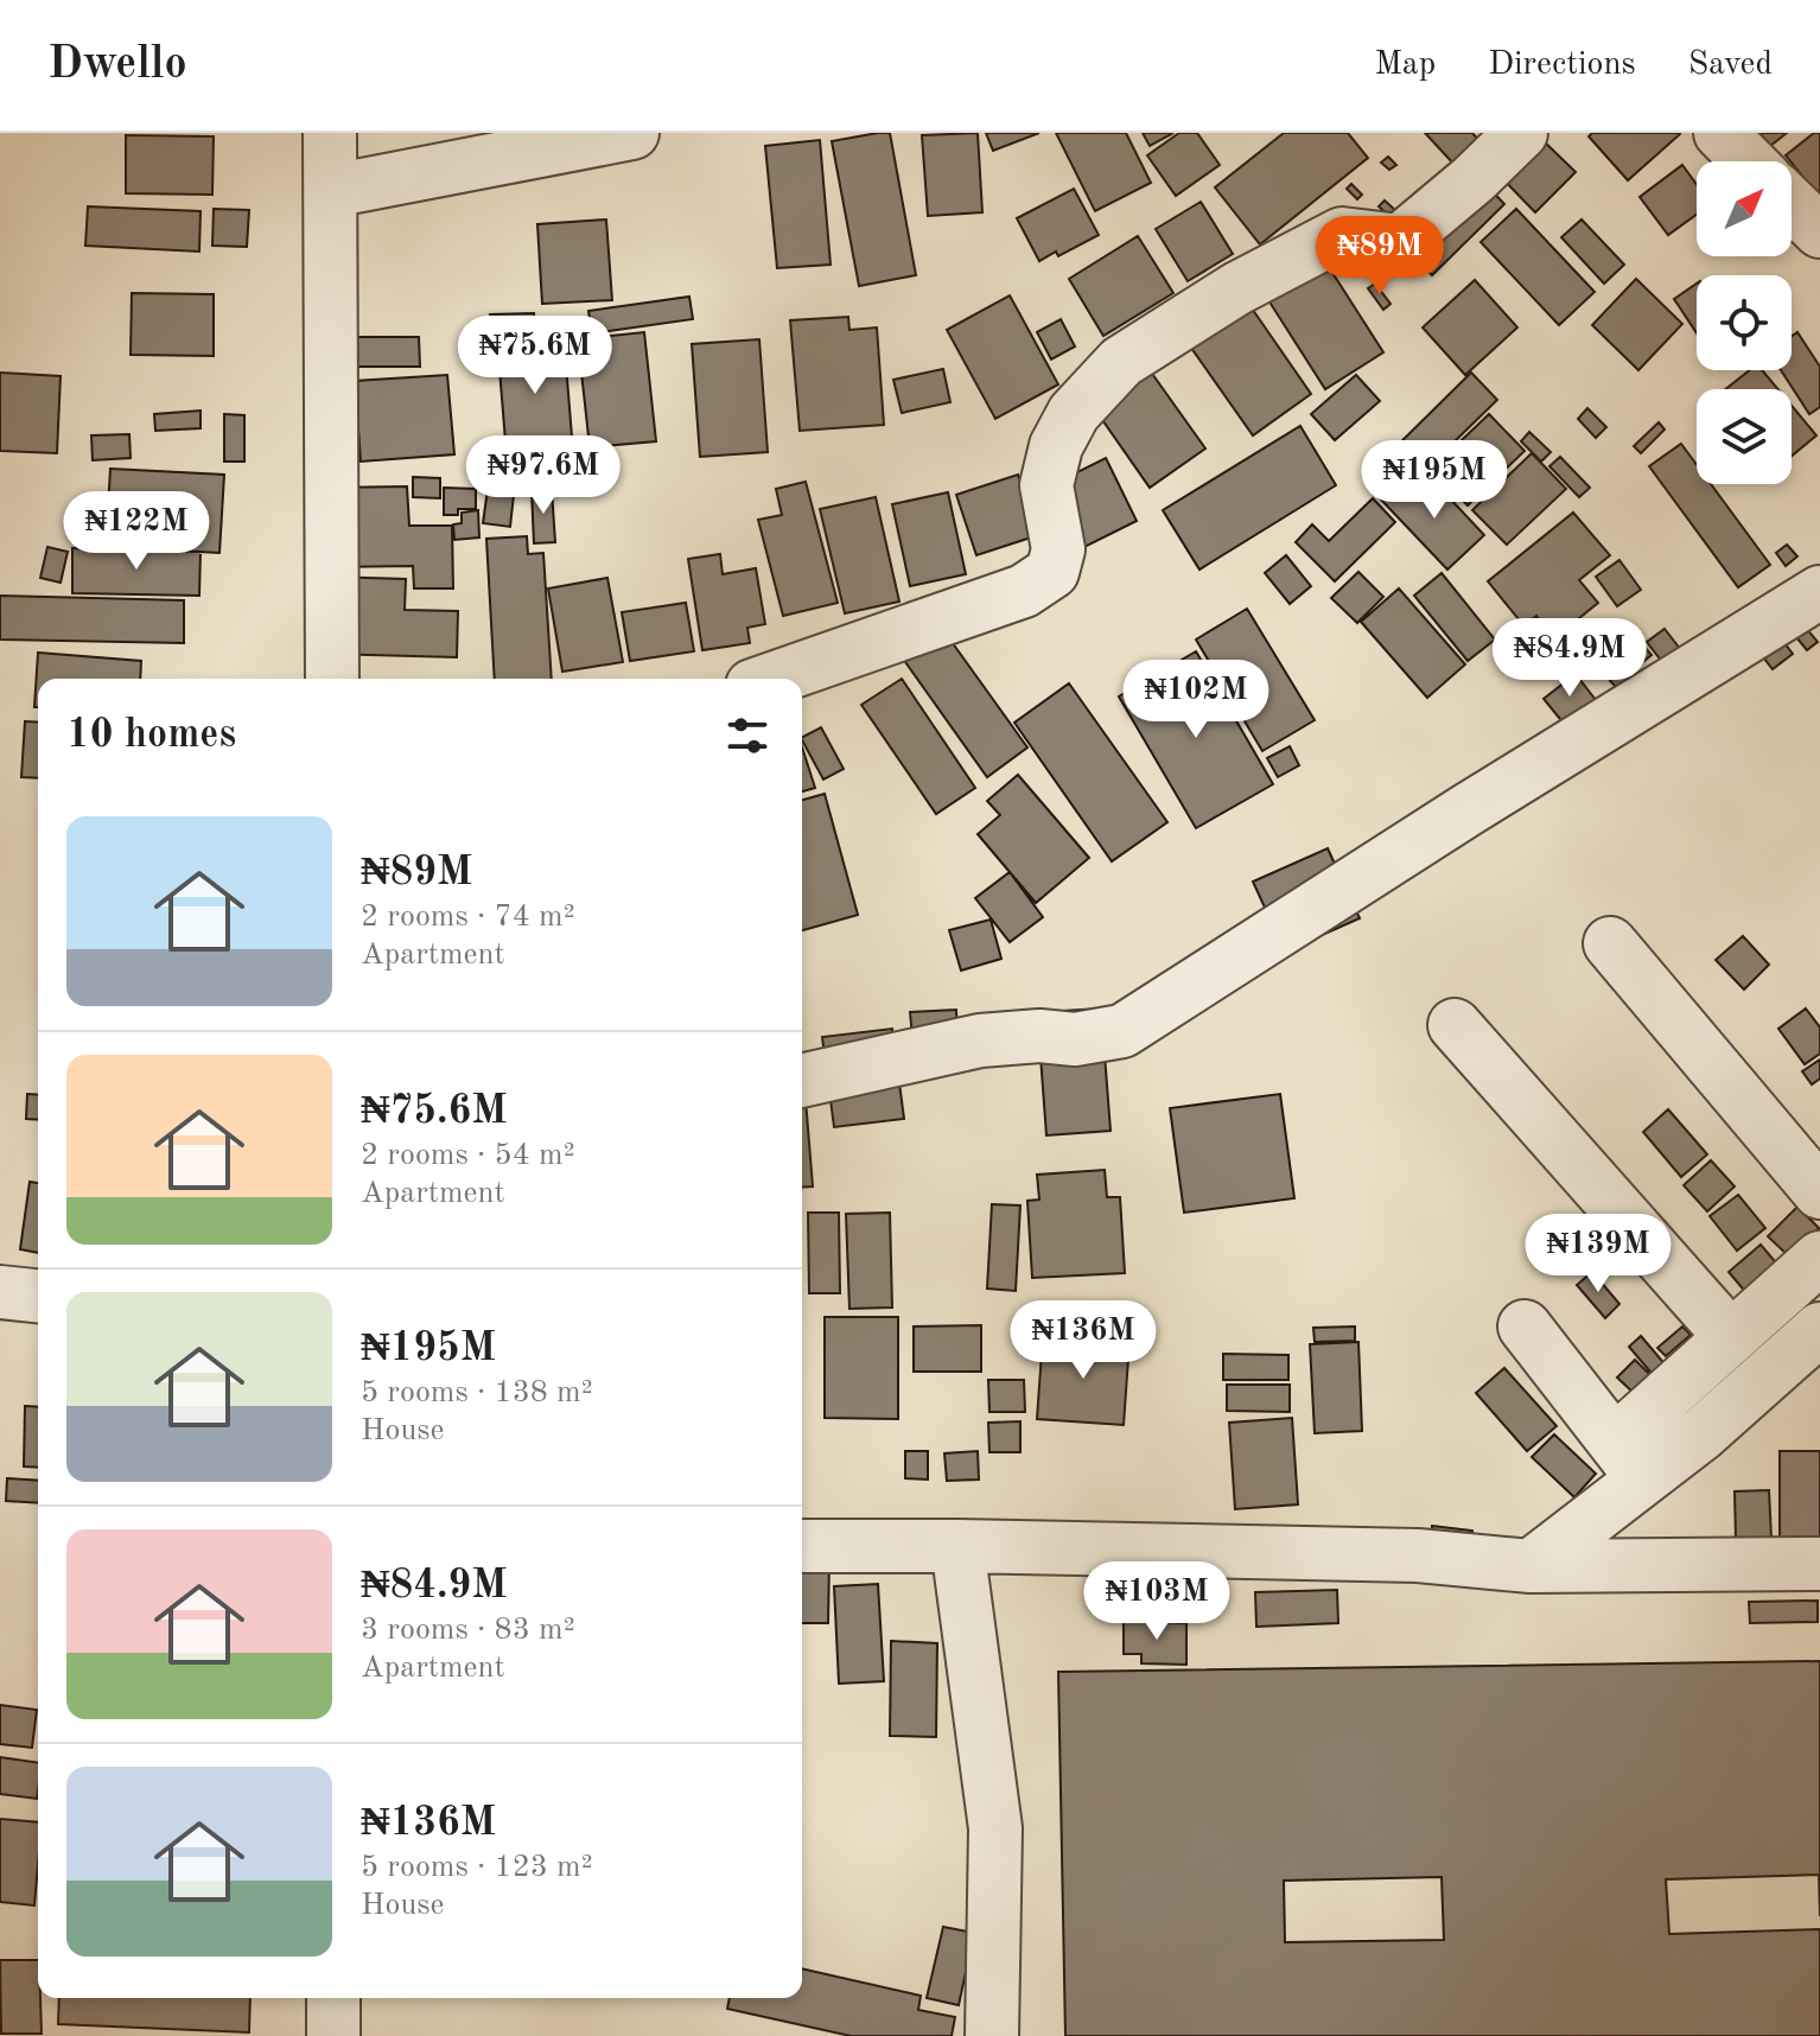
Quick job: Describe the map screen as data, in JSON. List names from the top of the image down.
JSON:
{
  "north": "top right",
  "page": {
    "header": "Dwello",
    "nav": ["Map", "Directions", "Saved"],
    "price": [
      "₦89M",
      "₦75.6M",
      "₦97.6M",
      "₦195M",
      "₦122M",
      "₦84.9M",
      "₦102M",
      "₦139M",
      "₦136M",
      "₦103M"
    ],
    "heading": "10 homes",
    "list": [
      {
        "name": "₦89M",
        "note": "2 rooms · 74 m² · Apartment"
      },
      {
        "name": "₦75.6M",
        "note": "2 rooms · 54 m² · Apartment"
      },
      {
        "name": "₦195M",
        "note": "5 rooms · 138 m² · House"
      },
      {
        "name": "₦84.9M",
        "note": "3 rooms · 83 m² · Apartment"
      },
      {
        "name": "₦136M",
        "note": "5 rooms · 123 m² · House"
      }
    ]
  }
}
